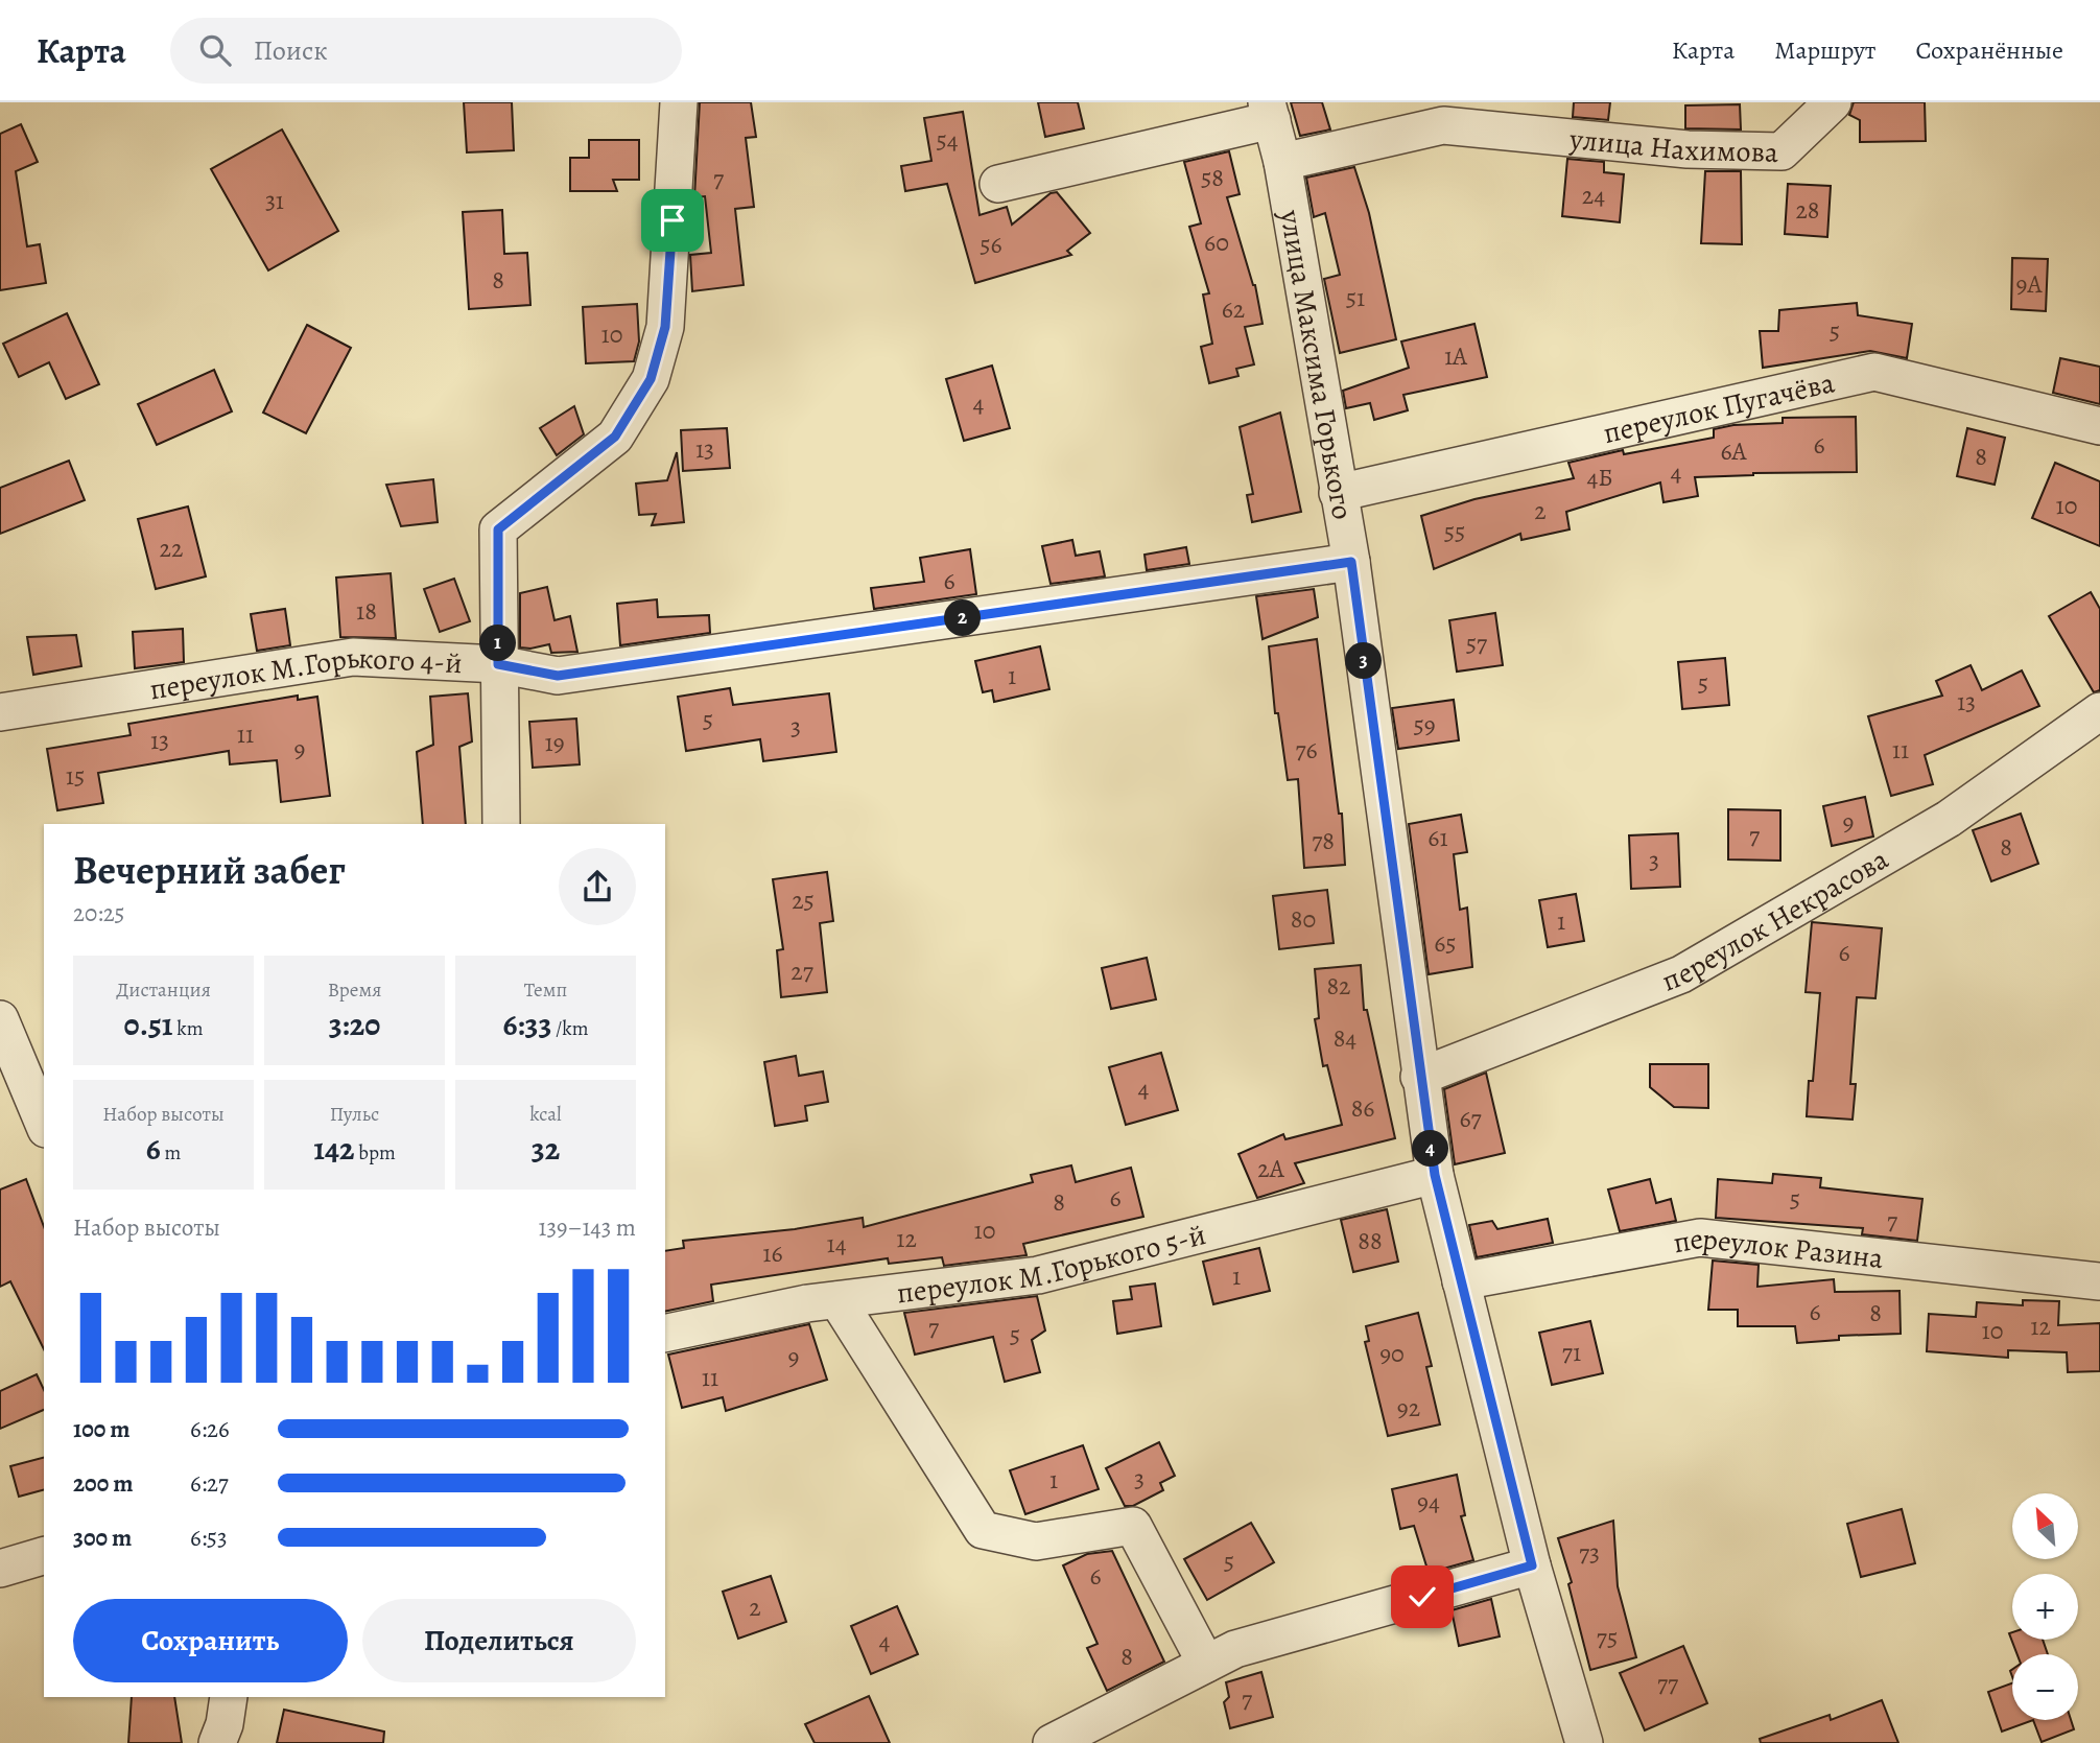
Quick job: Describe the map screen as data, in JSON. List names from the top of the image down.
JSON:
{
  "streets": {
    "street": [
      "улица Нахимова",
      "улица Максима Горького",
      "переулок Пугачёва",
      "переулок М.Горького 4-й",
      "переулок Некрасова",
      "переулок Разина",
      "переулок М.Горького 5-й"
    ]
  },
  "crossings": [
    ["улица Нахимова", "улица Максима Горького"],
    ["улица Максима Горького", "переулок Пугачёва"],
    ["улица Максима Горького", "переулок М.Горького 4-й"],
    ["улица Максима Горького", "переулок Некрасова"],
    ["улица Максима Горького", "переулок Разина"],
    ["улица Максима Горького", "переулок М.Горького 5-й"]
  ],
  "house_numbers": [
    "54",
    "58",
    "7",
    "24",
    "31",
    "28",
    "60",
    "56",
    "8",
    "9А",
    "51",
    "62",
    "5",
    "10",
    "1А",
    "4",
    "6",
    "13",
    "6А",
    "8",
    "4",
    "4Б",
    "10",
    "2",
    "55",
    "22",
    "6",
    "18",
    "57",
    "1",
    "5",
    "13",
    "5",
    "59",
    "3",
    "11",
    "13",
    "19",
    "9",
    "76",
    "11",
    "15",
    "9",
    "7",
    "61",
    "78",
    "8",
    "3",
    "25",
    "80",
    "1",
    "65",
    "6",
    "27",
    "82",
    "84",
    "4",
    "86",
    "67",
    "2А",
    "6",
    "5",
    "8",
    "7",
    "10",
    "12",
    "88",
    "14",
    "16",
    "1",
    "6",
    "8",
    "12",
    "7",
    "10",
    "5",
    "71",
    "90",
    "9",
    "11",
    "92",
    "3",
    "1",
    "94",
    "73",
    "5",
    "6",
    "2",
    "75",
    "4",
    "8",
    "77",
    "7"
  ],
  "north": "top left",
  "page": {
    "header": "Карта",
    "search": "Поиск",
    "nav": ["Карта", "Маршрут", "Сохранённые"],
    "pins": [
      "2",
      "1",
      "3",
      "4"
    ],
    "heading": ["Вечерний забег", "20:25"],
    "stats": [
      ["Дистанция", "0.51 km"],
      ["Время", "3:20"],
      ["Темп", "6:33 /km"],
      ["Набор высоты", "6 m"],
      ["Пульс", "142 bpm"],
      ["kcal", "32"]
    ],
    "chart": ["Набор высоты", "139–143 m"],
    "list": [
      {
        "name": "100 m",
        "note": "6:26"
      },
      {
        "name": "200 m",
        "note": "6:27"
      },
      {
        "name": "300 m",
        "note": "6:53"
      }
    ],
    "map_buttons": ["+", "−"],
    "buttons": ["Сохранить", "Поделиться"]
  }
}
